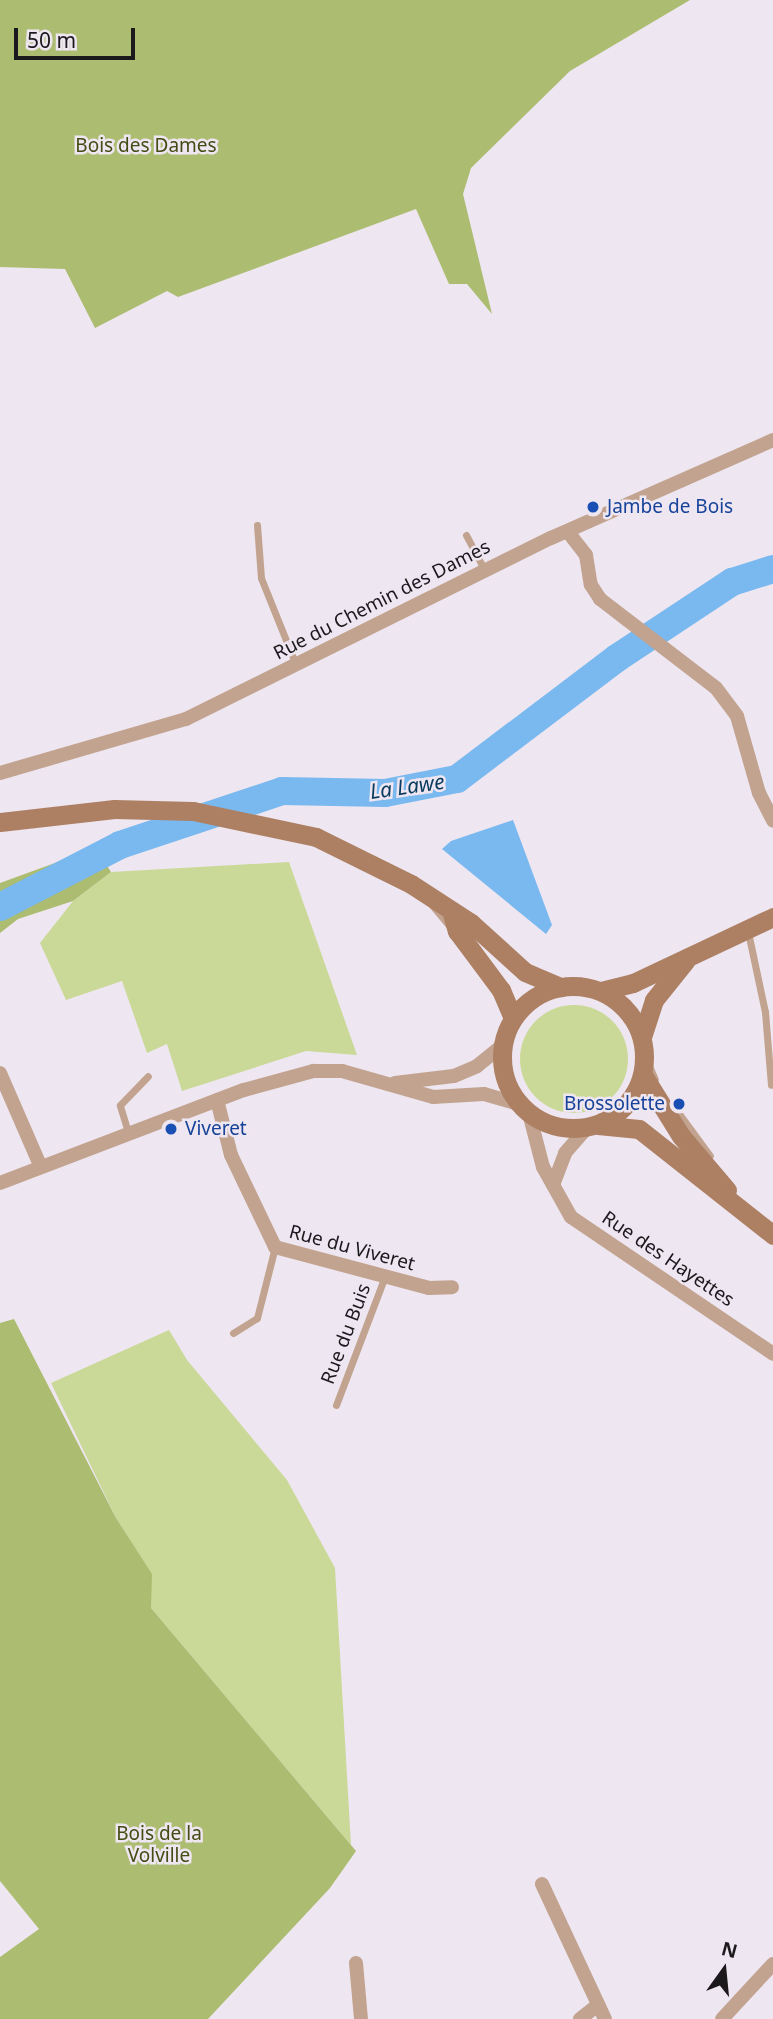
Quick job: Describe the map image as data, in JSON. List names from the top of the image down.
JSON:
{
  "streets": {
    "street": ["Rue du Chemin des Dames", "Rue du Viveret", "Rue des Hayettes"],
    "lane": ["Rue du Buis"]
  },
  "crossings": [
    ["Rue du Viveret", "Rue du Buis"]
  ],
  "water": ["La Lawe"],
  "parks": ["Bois des Dames", "Bois de la Volville"],
  "places": ["Jambe de Bois", "Brossolette", "Viveret"],
  "scale_bar": "50 m",
  "north": "top"
}
